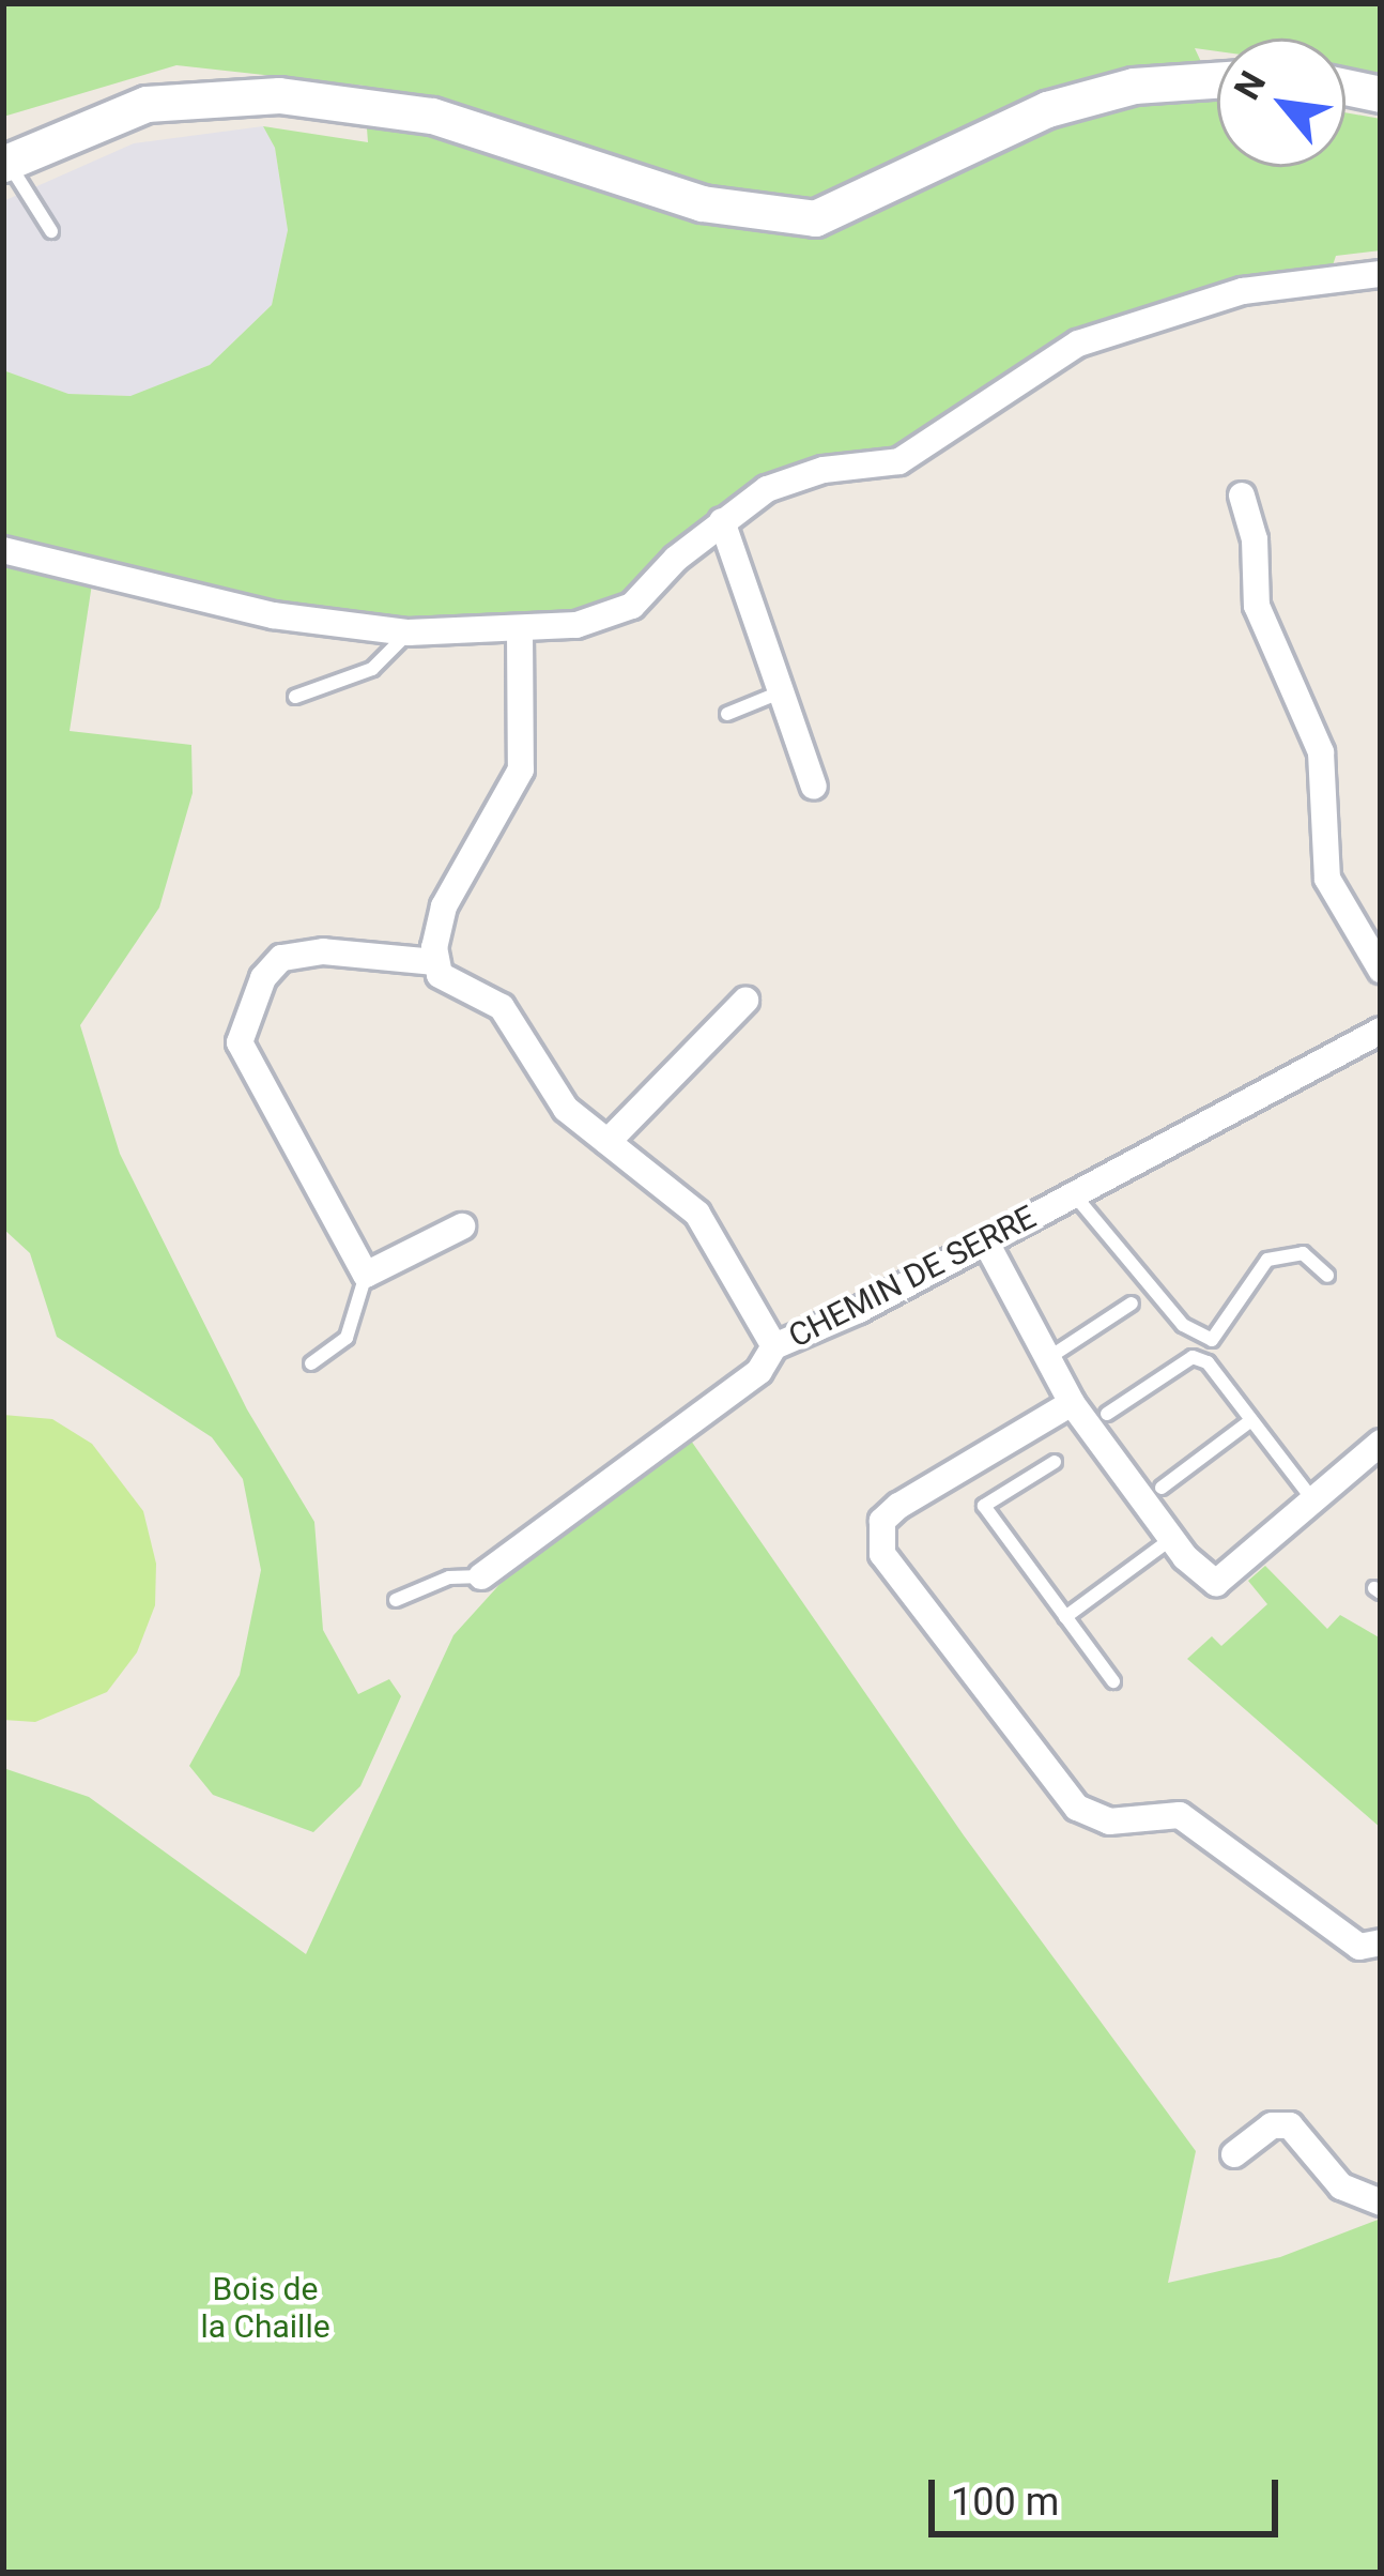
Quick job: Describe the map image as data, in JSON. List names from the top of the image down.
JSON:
{
  "streets": {
    "street": ["CHEMIN DE SERRE"]
  },
  "parks": ["Bois de la Chaille"],
  "scale_bar": "100 m",
  "north": "top left"
}
